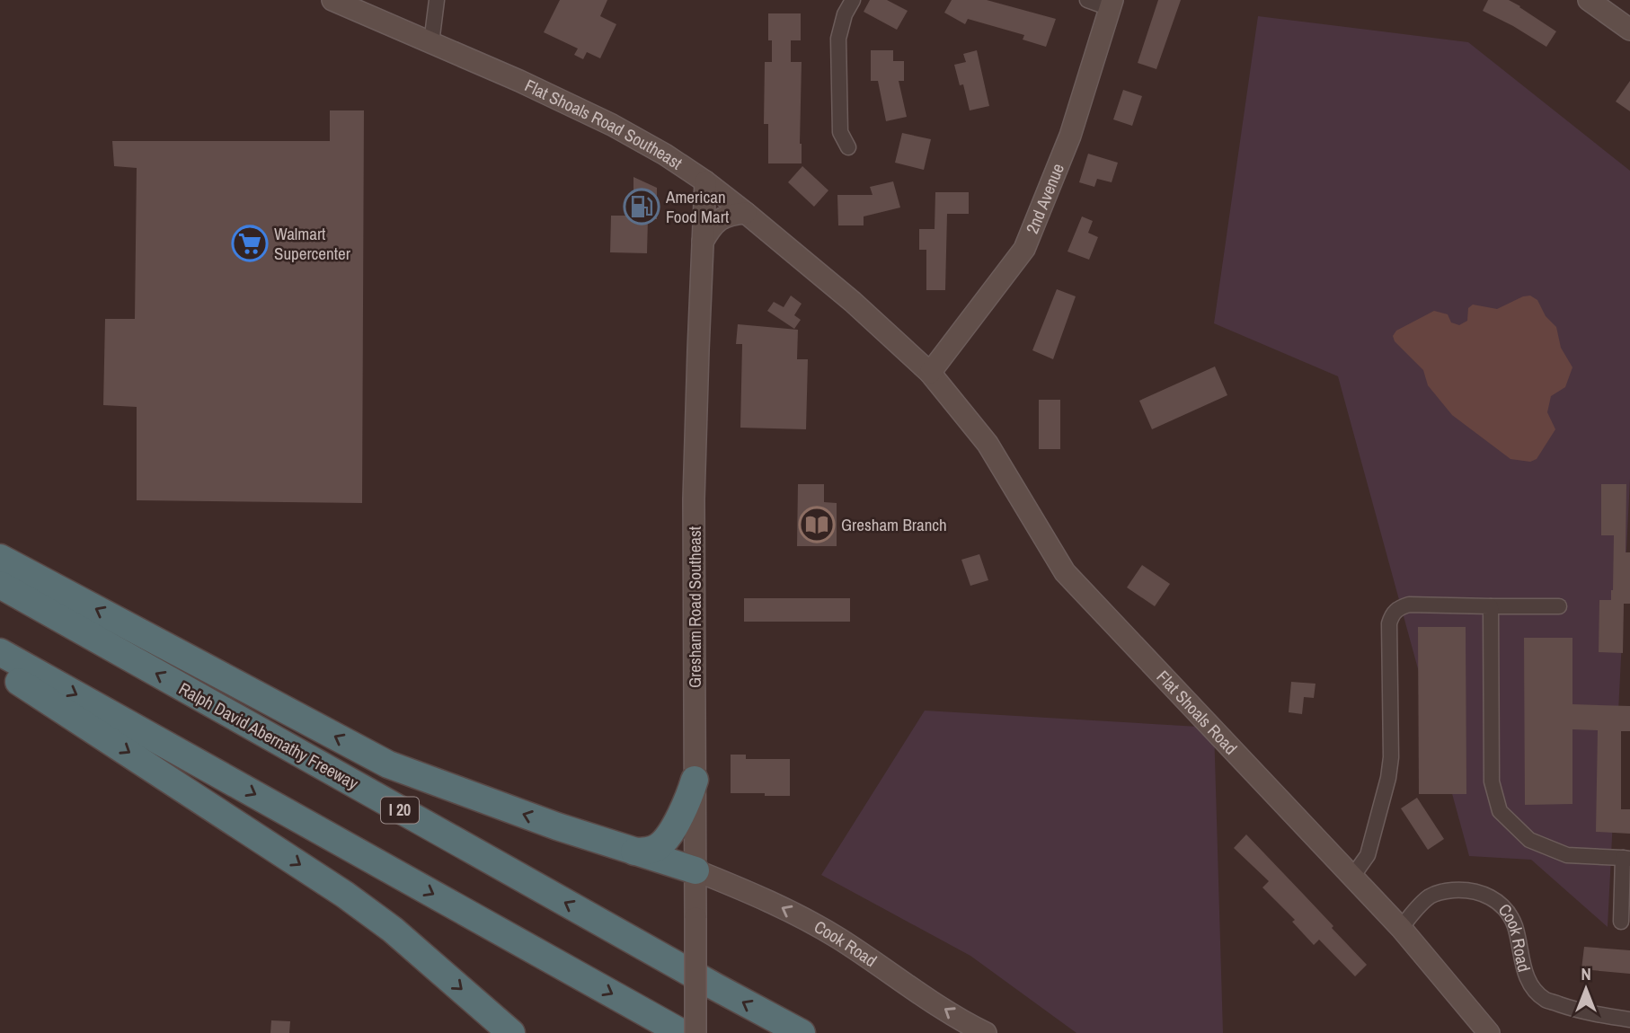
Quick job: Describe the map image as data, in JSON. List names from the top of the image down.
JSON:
{
  "streets": {
    "highway": ["Ralph David Abernathy Freeway", "I 20"],
    "street": [
      "Flat Shoals Road Southeast",
      "2nd Avenue",
      "Gresham Road Southeast",
      "Flat Shoals Road",
      "Cook Road"
    ]
  },
  "crossings": [
    ["Flat Shoals Road Southeast", "2nd Avenue"],
    ["Flat Shoals Road Southeast", "Gresham Road Southeast"],
    ["Flat Shoals Road Southeast", "Flat Shoals Road"],
    ["2nd Avenue", "Flat Shoals Road"],
    ["Gresham Road Southeast", "Cook Road"],
    ["Flat Shoals Road", "Cook Road"]
  ],
  "one_way": ["Cook Road"],
  "places": {
    "fuel station": ["American Food Mart"],
    "supermarket": ["Walmart Supercenter"],
    "library": ["Gresham Branch"]
  },
  "north": "top"
}
